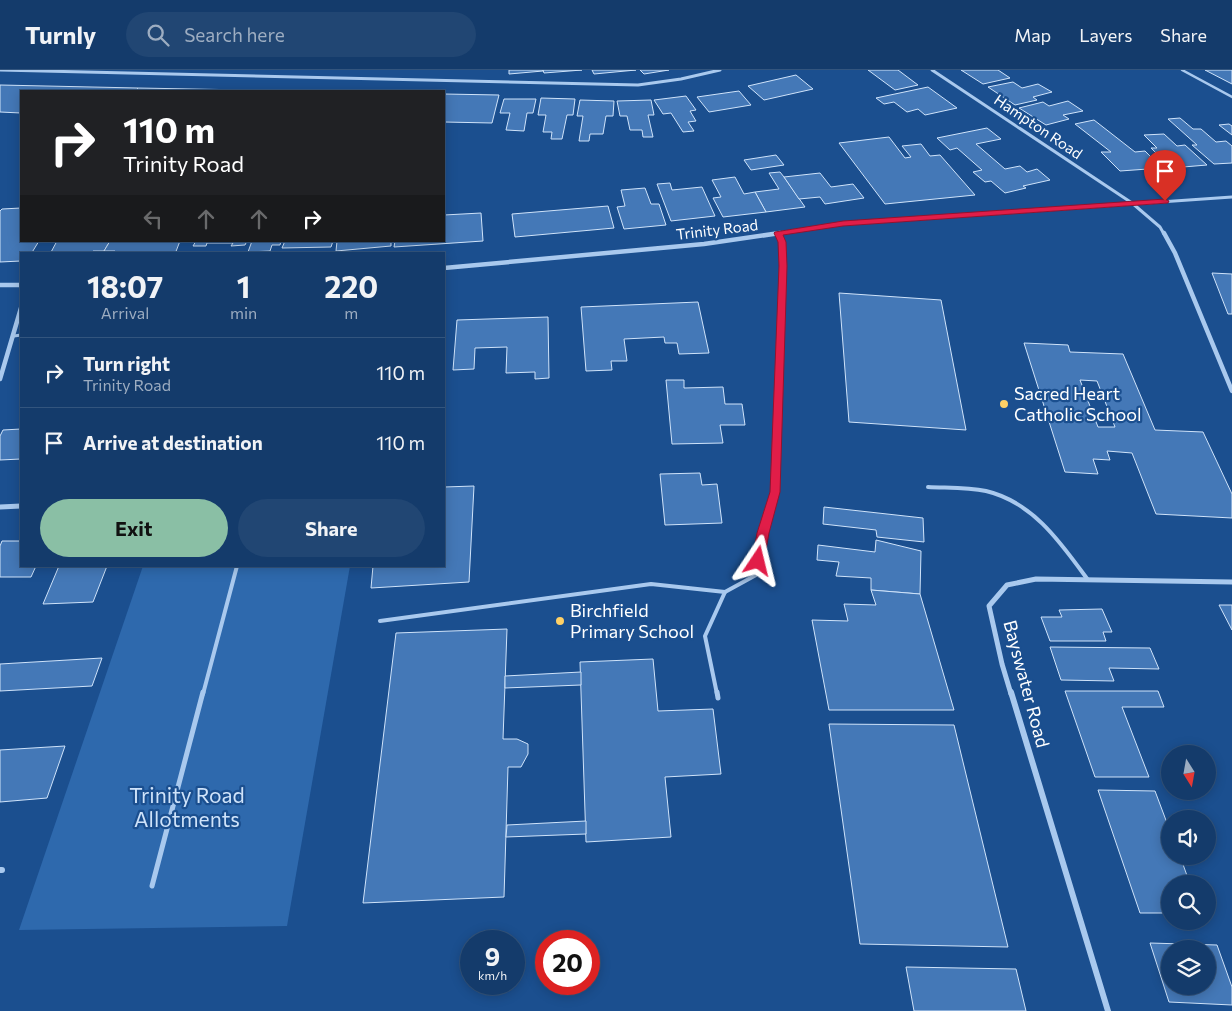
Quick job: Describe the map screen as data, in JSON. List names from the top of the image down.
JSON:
{
  "streets": {
    "street": ["Hampton Road", "Trinity Road", "Bayswater Road"]
  },
  "crossings": [
    ["Hampton Road", "Trinity Road"]
  ],
  "parks": ["Trinity Road Allotments"],
  "places": ["Sacred Heart Catholic School", "Birchfield Primary School"],
  "north": "bottom",
  "page": {
    "header": "Turnly",
    "search": "Search here",
    "nav": ["Map", "Layers", "Share"],
    "turn": ["110 m", "Trinity Road"],
    "eta": [
      "18:07",
      "Arrival",
      "1",
      "min",
      "220",
      "m"
    ],
    "list": [
      {
        "name": "Turn right",
        "note": "Trinity Road",
        "value": "110 m"
      },
      {
        "name": "Arrive at destination",
        "value": "110 m"
      }
    ],
    "buttons": ["Exit", "Share"],
    "speed": "9 km/h",
    "limit": "20"
  }
}
